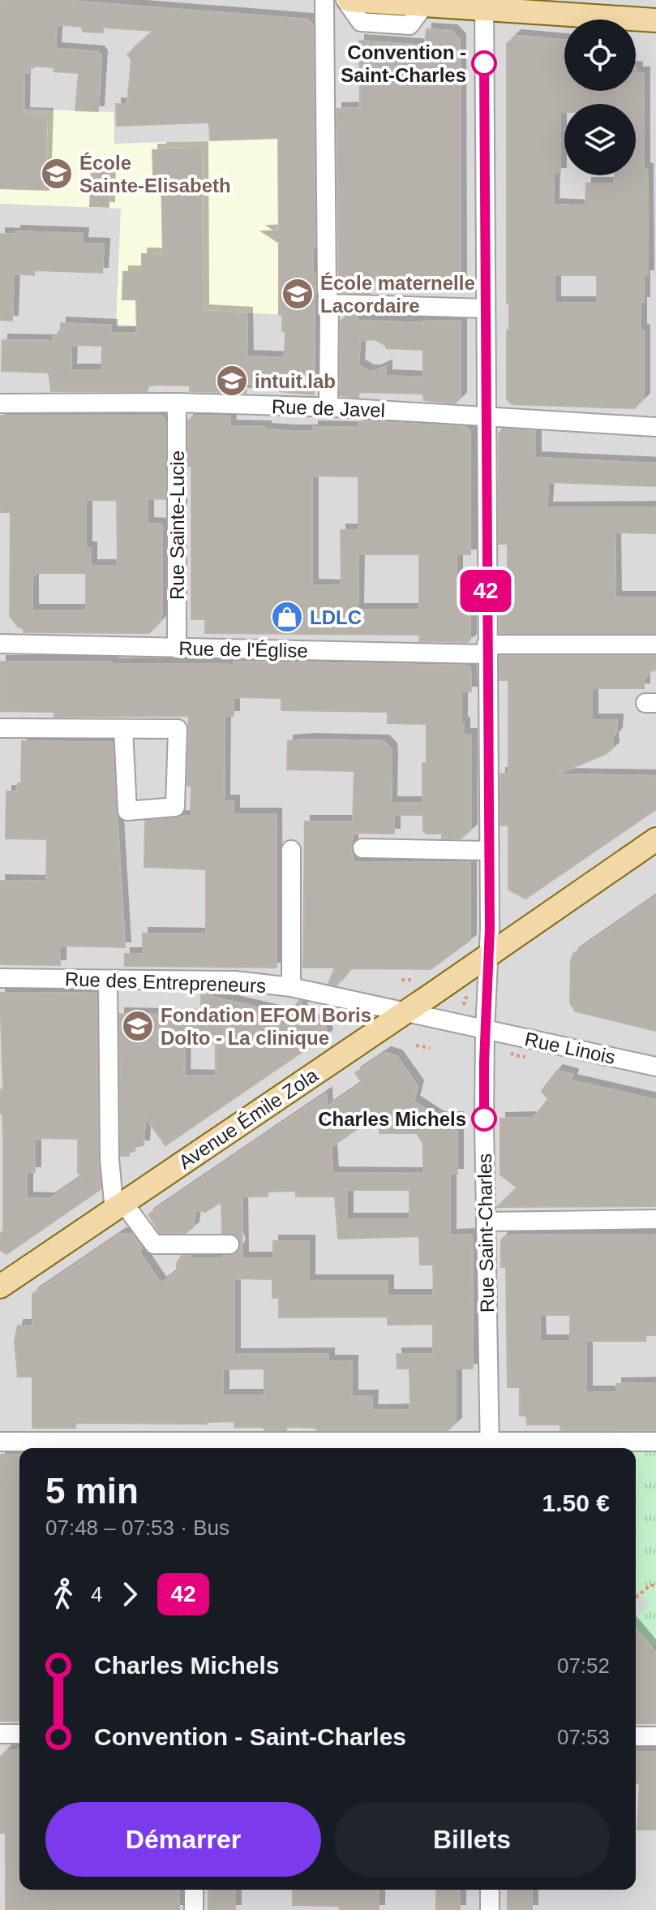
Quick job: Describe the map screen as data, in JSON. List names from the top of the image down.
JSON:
{
  "streets": {
    "main road": ["Avenue Émile Zola"],
    "street": [
      "Rue de Javel",
      "Rue Sainte-Lucie",
      "Rue de l'Église",
      "Rue des Entrepreneurs",
      "Rue Linois",
      "Rue Saint-Charles"
    ]
  },
  "crossings": [
    ["Rue de Javel", "Rue Sainte-Lucie"],
    ["Rue de Javel", "Rue Saint-Charles"],
    ["Rue Sainte-Lucie", "Rue de l'Église"],
    ["Rue de l'Église", "Rue Saint-Charles"],
    ["Rue des Entrepreneurs", "Rue Linois"],
    ["Rue des Entrepreneurs", "Avenue Émile Zola"],
    ["Rue des Entrepreneurs", "Rue Saint-Charles"],
    ["Rue Linois", "Rue Saint-Charles"],
    ["Avenue Émile Zola", "Rue Saint-Charles"]
  ],
  "places": {
    "other": ["Convention - Saint-Charles", "Charles Michels"],
    "school or university": [
      "École Sainte-Elisabeth",
      "École maternelle Lacordaire",
      "intuit.lab",
      "Fondation EFOM Boris Dolto - La clinique"
    ],
    "shop": ["LDLC"]
  },
  "lines": ["bus line 42"],
  "page": {
    "on_map": "42",
    "heading": ["5 min", "07:48 – 07:53 · Bus", "1.50 €"],
    "legs": ["4", "42"],
    "list": [
      {
        "name": "Charles Michels",
        "value": "07:52"
      },
      {
        "name": "Convention - Saint-Charles",
        "value": "07:53"
      }
    ],
    "buttons": ["Démarrer", "Billets"]
  }
}
